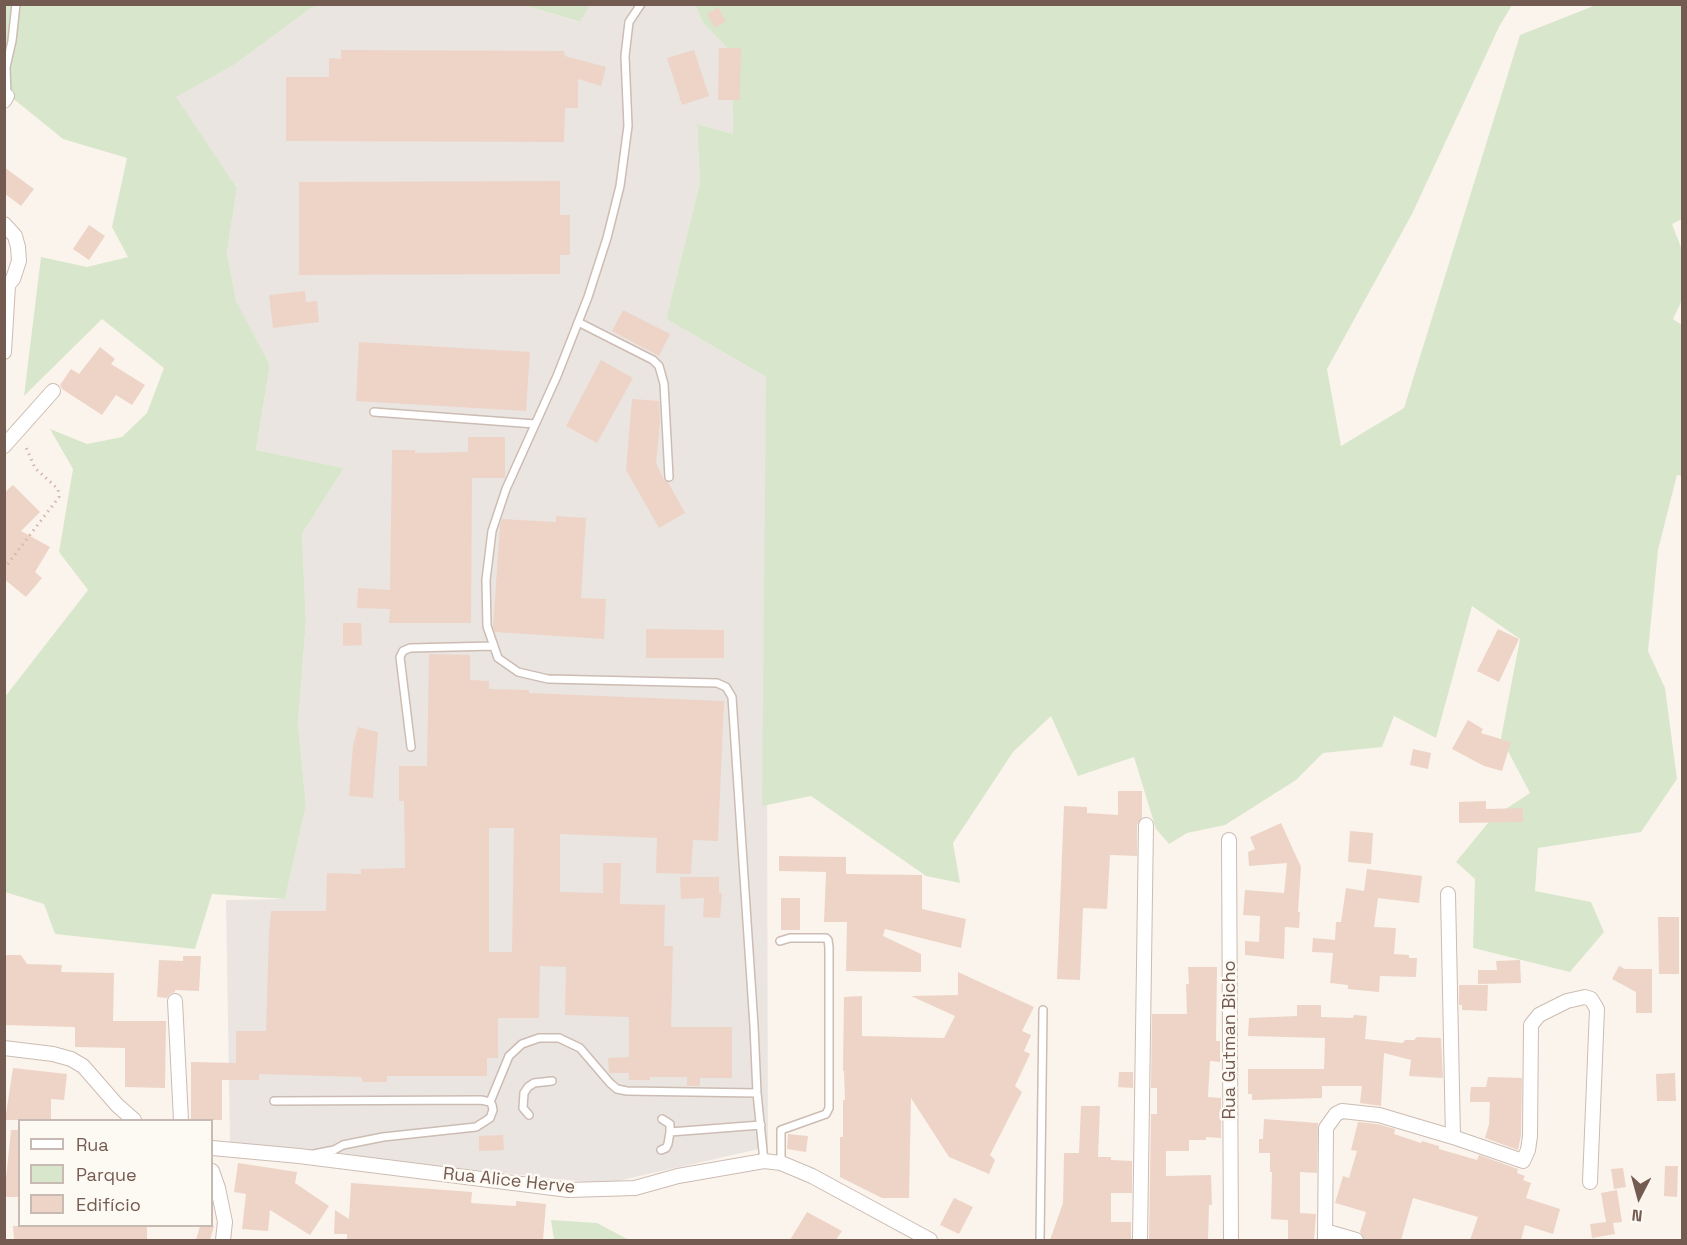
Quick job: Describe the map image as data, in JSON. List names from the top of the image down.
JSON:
{
  "streets": {
    "street": ["Rua Gutman Bicho", "Rua Alice Herve"]
  },
  "legend": ["Rua", "Parque", "Edifício"],
  "north": "bottom"
}
